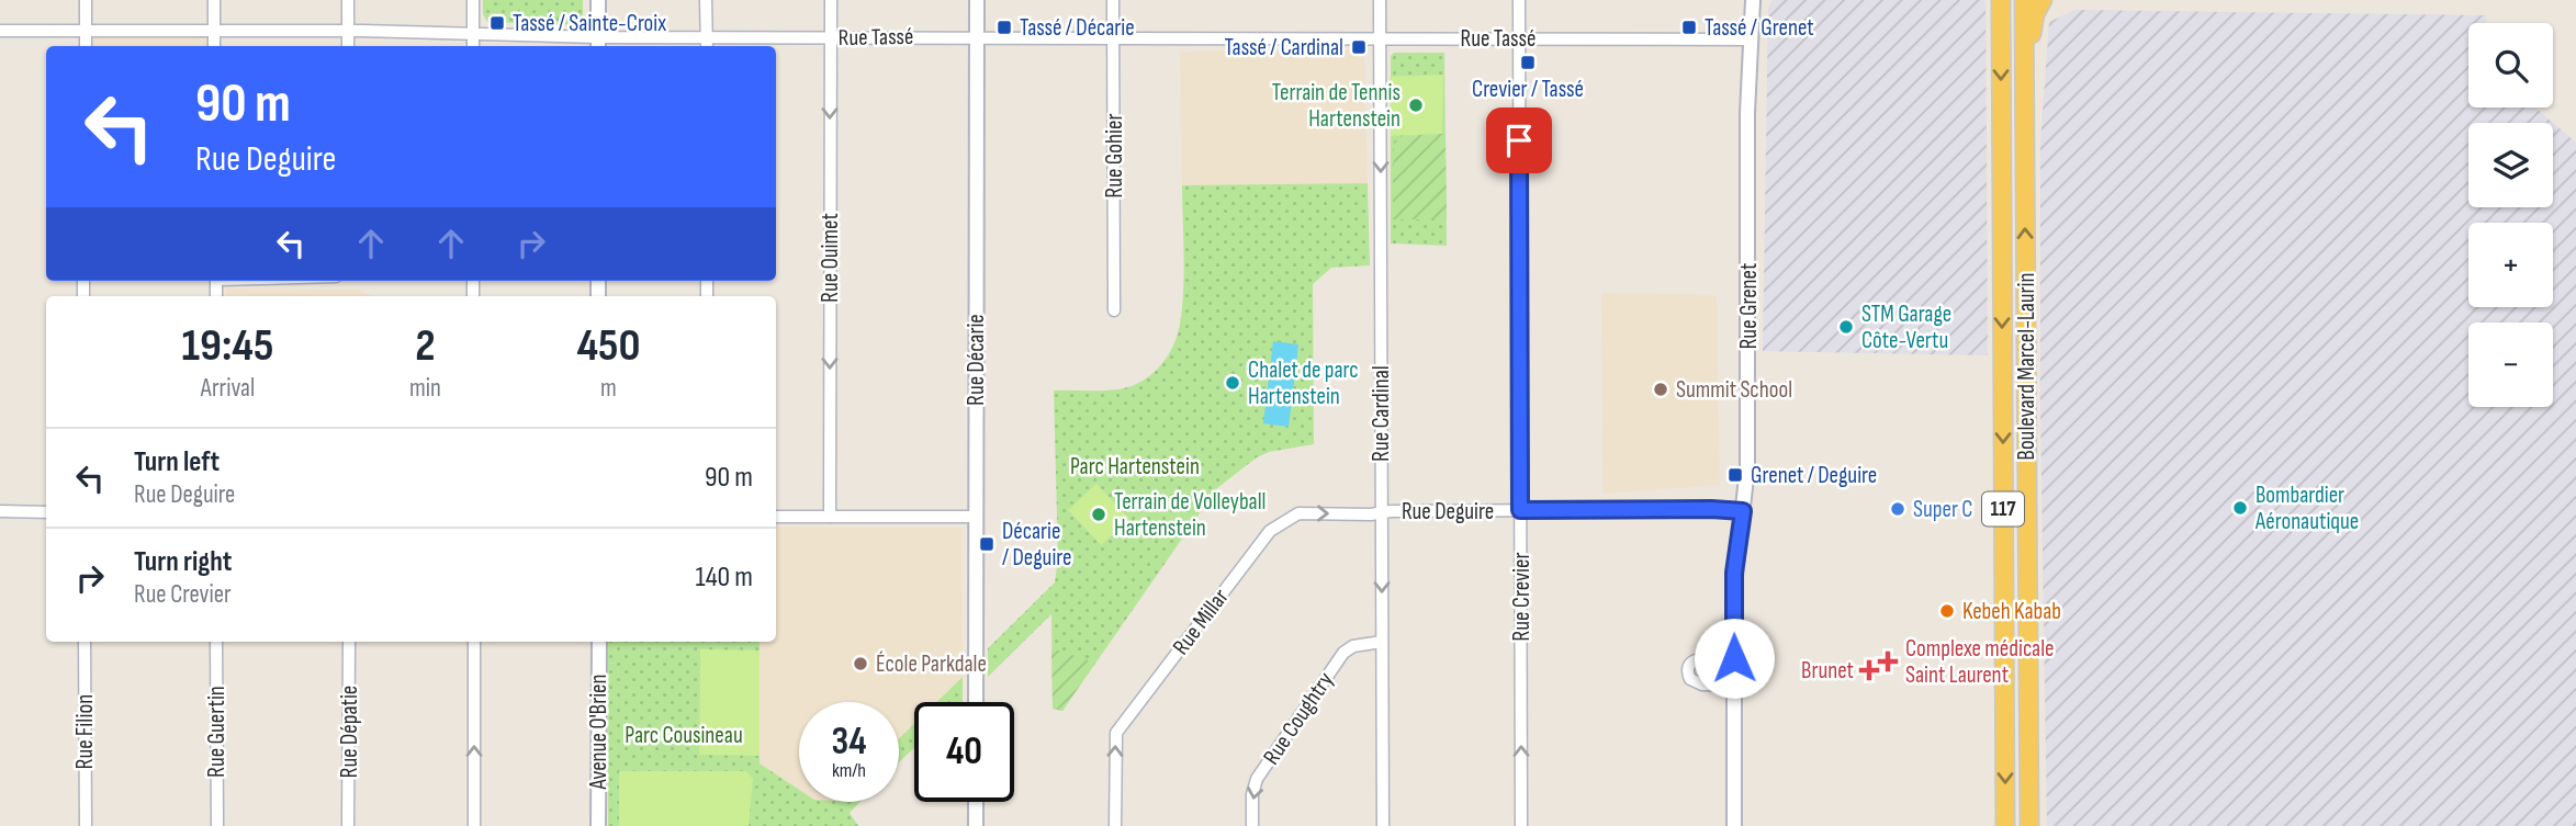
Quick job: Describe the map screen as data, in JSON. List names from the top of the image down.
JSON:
{
  "streets": {
    "main road": ["Boulevard Marcel-Laurin", "117"],
    "street": [
      "Rue Tassé",
      "Rue Gohier",
      "Rue Ouimet",
      "Rue Grenet",
      "Rue Décarie",
      "Rue Cardinal",
      "Rue Deguire",
      "Rue Crevier",
      "Rue Millar",
      "Rue Coughtry",
      "Rue Filion",
      "Rue Guertin",
      "Rue Dépatie",
      "Avenue O'Brien"
    ]
  },
  "crossings": [
    ["Rue Tassé", "Rue Gohier"],
    ["Rue Tassé", "Rue Ouimet"],
    ["Rue Tassé", "Rue Grenet"],
    ["Rue Tassé", "Rue Décarie"],
    ["Rue Tassé", "Rue Cardinal"],
    ["Rue Tassé", "Rue Crevier"],
    ["Rue Grenet", "Rue Deguire"],
    ["Rue Cardinal", "Rue Deguire"],
    ["Rue Cardinal", "Rue Millar"],
    ["Rue Cardinal", "Rue Coughtry"],
    ["Rue Deguire", "Rue Crevier"],
    ["Rue Deguire", "Rue Millar"]
  ],
  "one_way": [
    "Rue Ouimet",
    "Rue Cardinal",
    "Rue Crevier",
    "Rue Millar",
    "Rue Coughtry"
  ],
  "parks": ["Parc Hartenstein", "Parc Cousineau"],
  "places": {
    "transit": [
      "Tassé / Sainte-Croix",
      "Tassé / Décarie",
      "Tassé / Grenet",
      "Tassé / Cardinal",
      "Crevier / Tassé",
      "Grenet / Deguire",
      "Décarie / Deguire"
    ],
    "other": [
      "Terrain de Tennis Hartenstein",
      "STM Garage Côte-Vertu",
      "Chalet de parc Hartenstein",
      "Summit School",
      "Bombardier Aéronautique",
      "Super C",
      "Terrain de Volleyball Hartenstein",
      "Kebeh Kabab",
      "École Parkdale"
    ],
    "health": ["Complexe médicale Saint Laurent", "Brunet"]
  },
  "page": {
    "map_buttons": ["+", "−"],
    "turn": ["90 m", "Rue Deguire"],
    "eta": [
      "19:45",
      "Arrival",
      "2",
      "min",
      "450",
      "m"
    ],
    "list": [
      {
        "name": "Turn left",
        "note": "Rue Deguire",
        "value": "90 m"
      },
      {
        "name": "Turn right",
        "note": "Rue Crevier",
        "value": "140 m"
      }
    ],
    "speed": "34 km/h",
    "limit": "40"
  }
}
